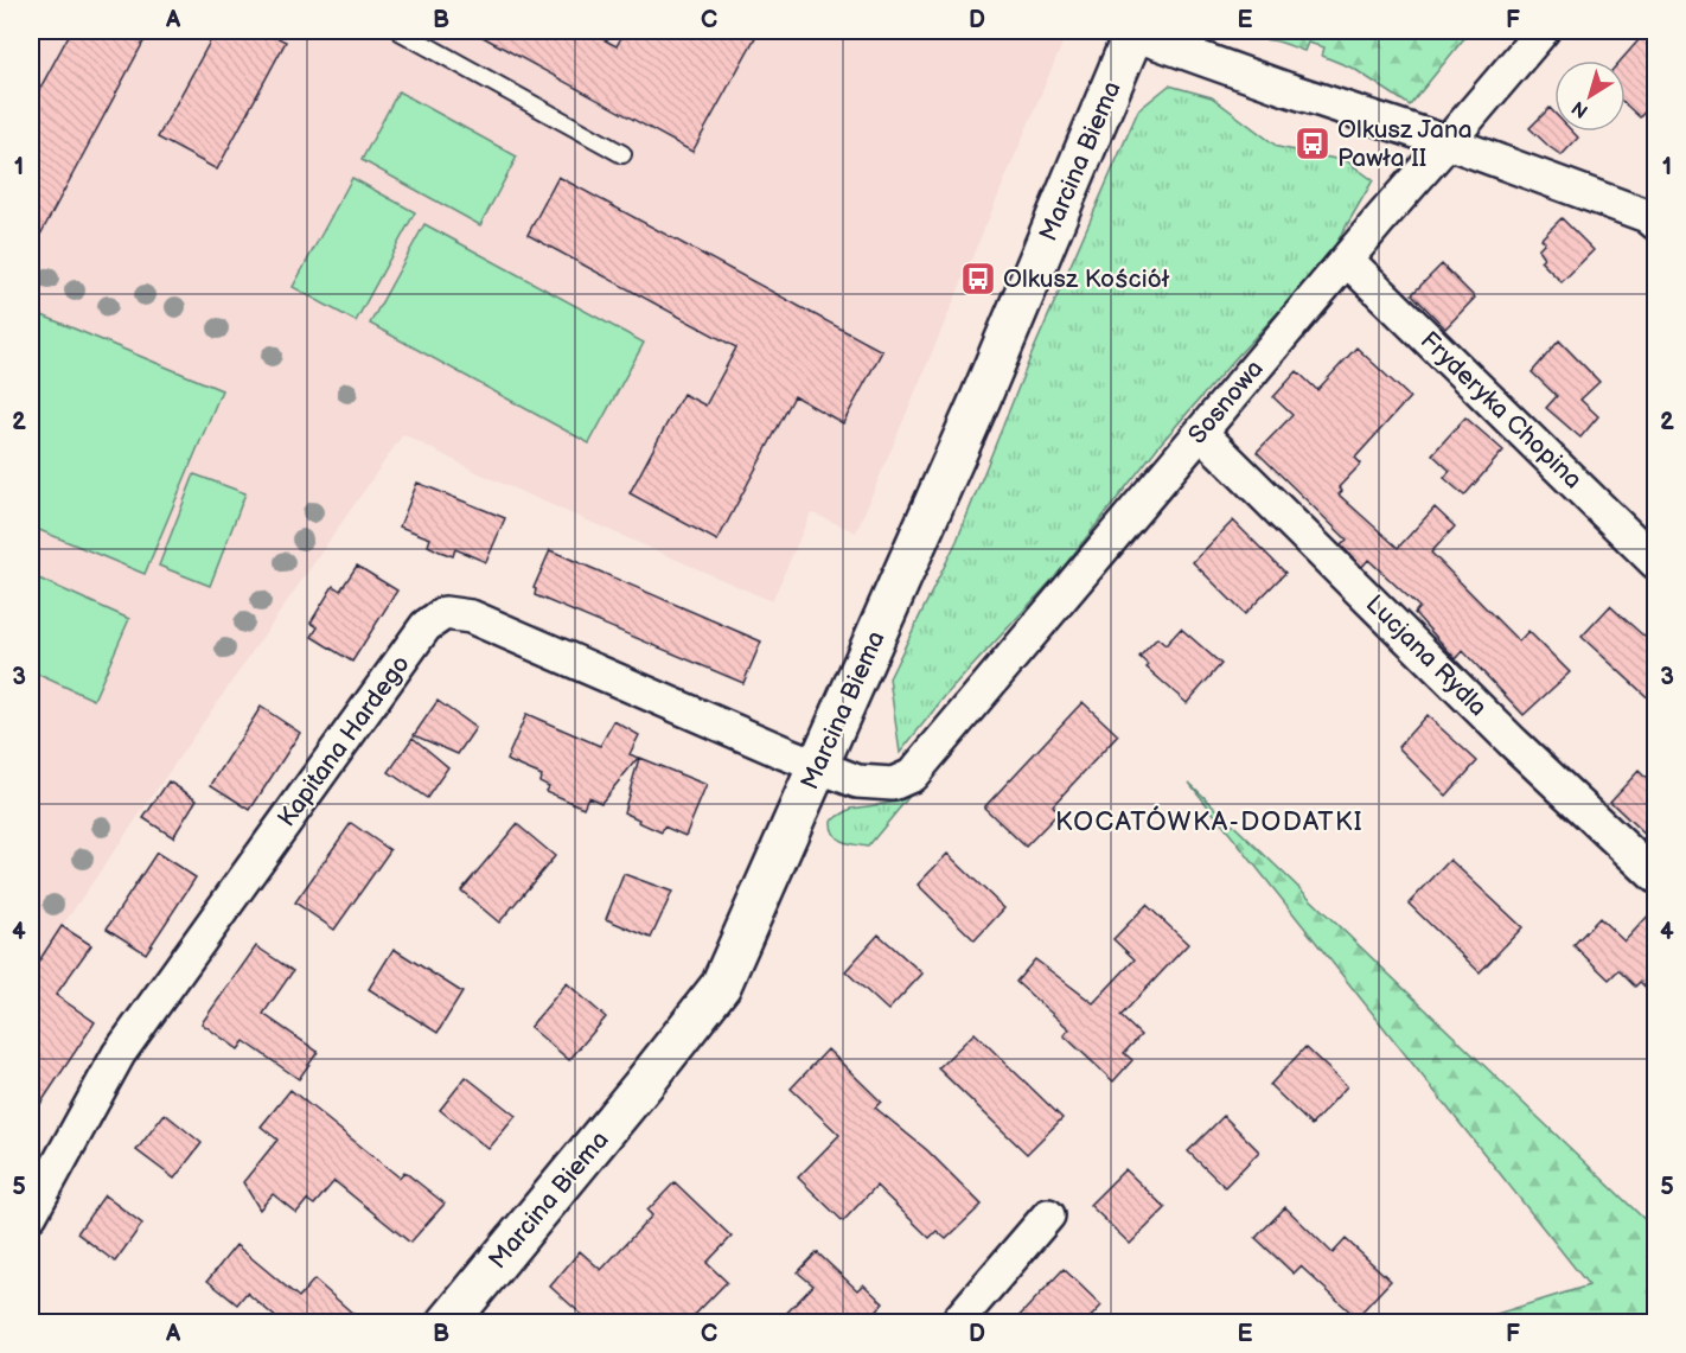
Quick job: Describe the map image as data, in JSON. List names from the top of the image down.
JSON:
{
  "streets": {
    "street": [
      "Marcina Biema",
      "Sosnowa",
      "Fryderyka Chopina",
      "Lucjana Rydla",
      "Kapitana Hardego"
    ]
  },
  "crossings": [
    ["Marcina Biema", "Kapitana Hardego"],
    ["Sosnowa", "Fryderyka Chopina"],
    ["Sosnowa", "Lucjana Rydla"],
    ["Sosnowa", "Kapitana Hardego"]
  ],
  "districts": ["KOCATÓWKA-DODATKI"],
  "places": {
    "bus stop": ["Olkusz Jana Pawła II", "Olkusz Kościół"]
  },
  "north": "bottom left",
  "grid": {
    "columns": [
      "A",
      "B",
      "C",
      "D",
      "E",
      "F"
    ],
    "rows": [
      "1",
      "2",
      "3",
      "4",
      "5"
    ]
  }
}
